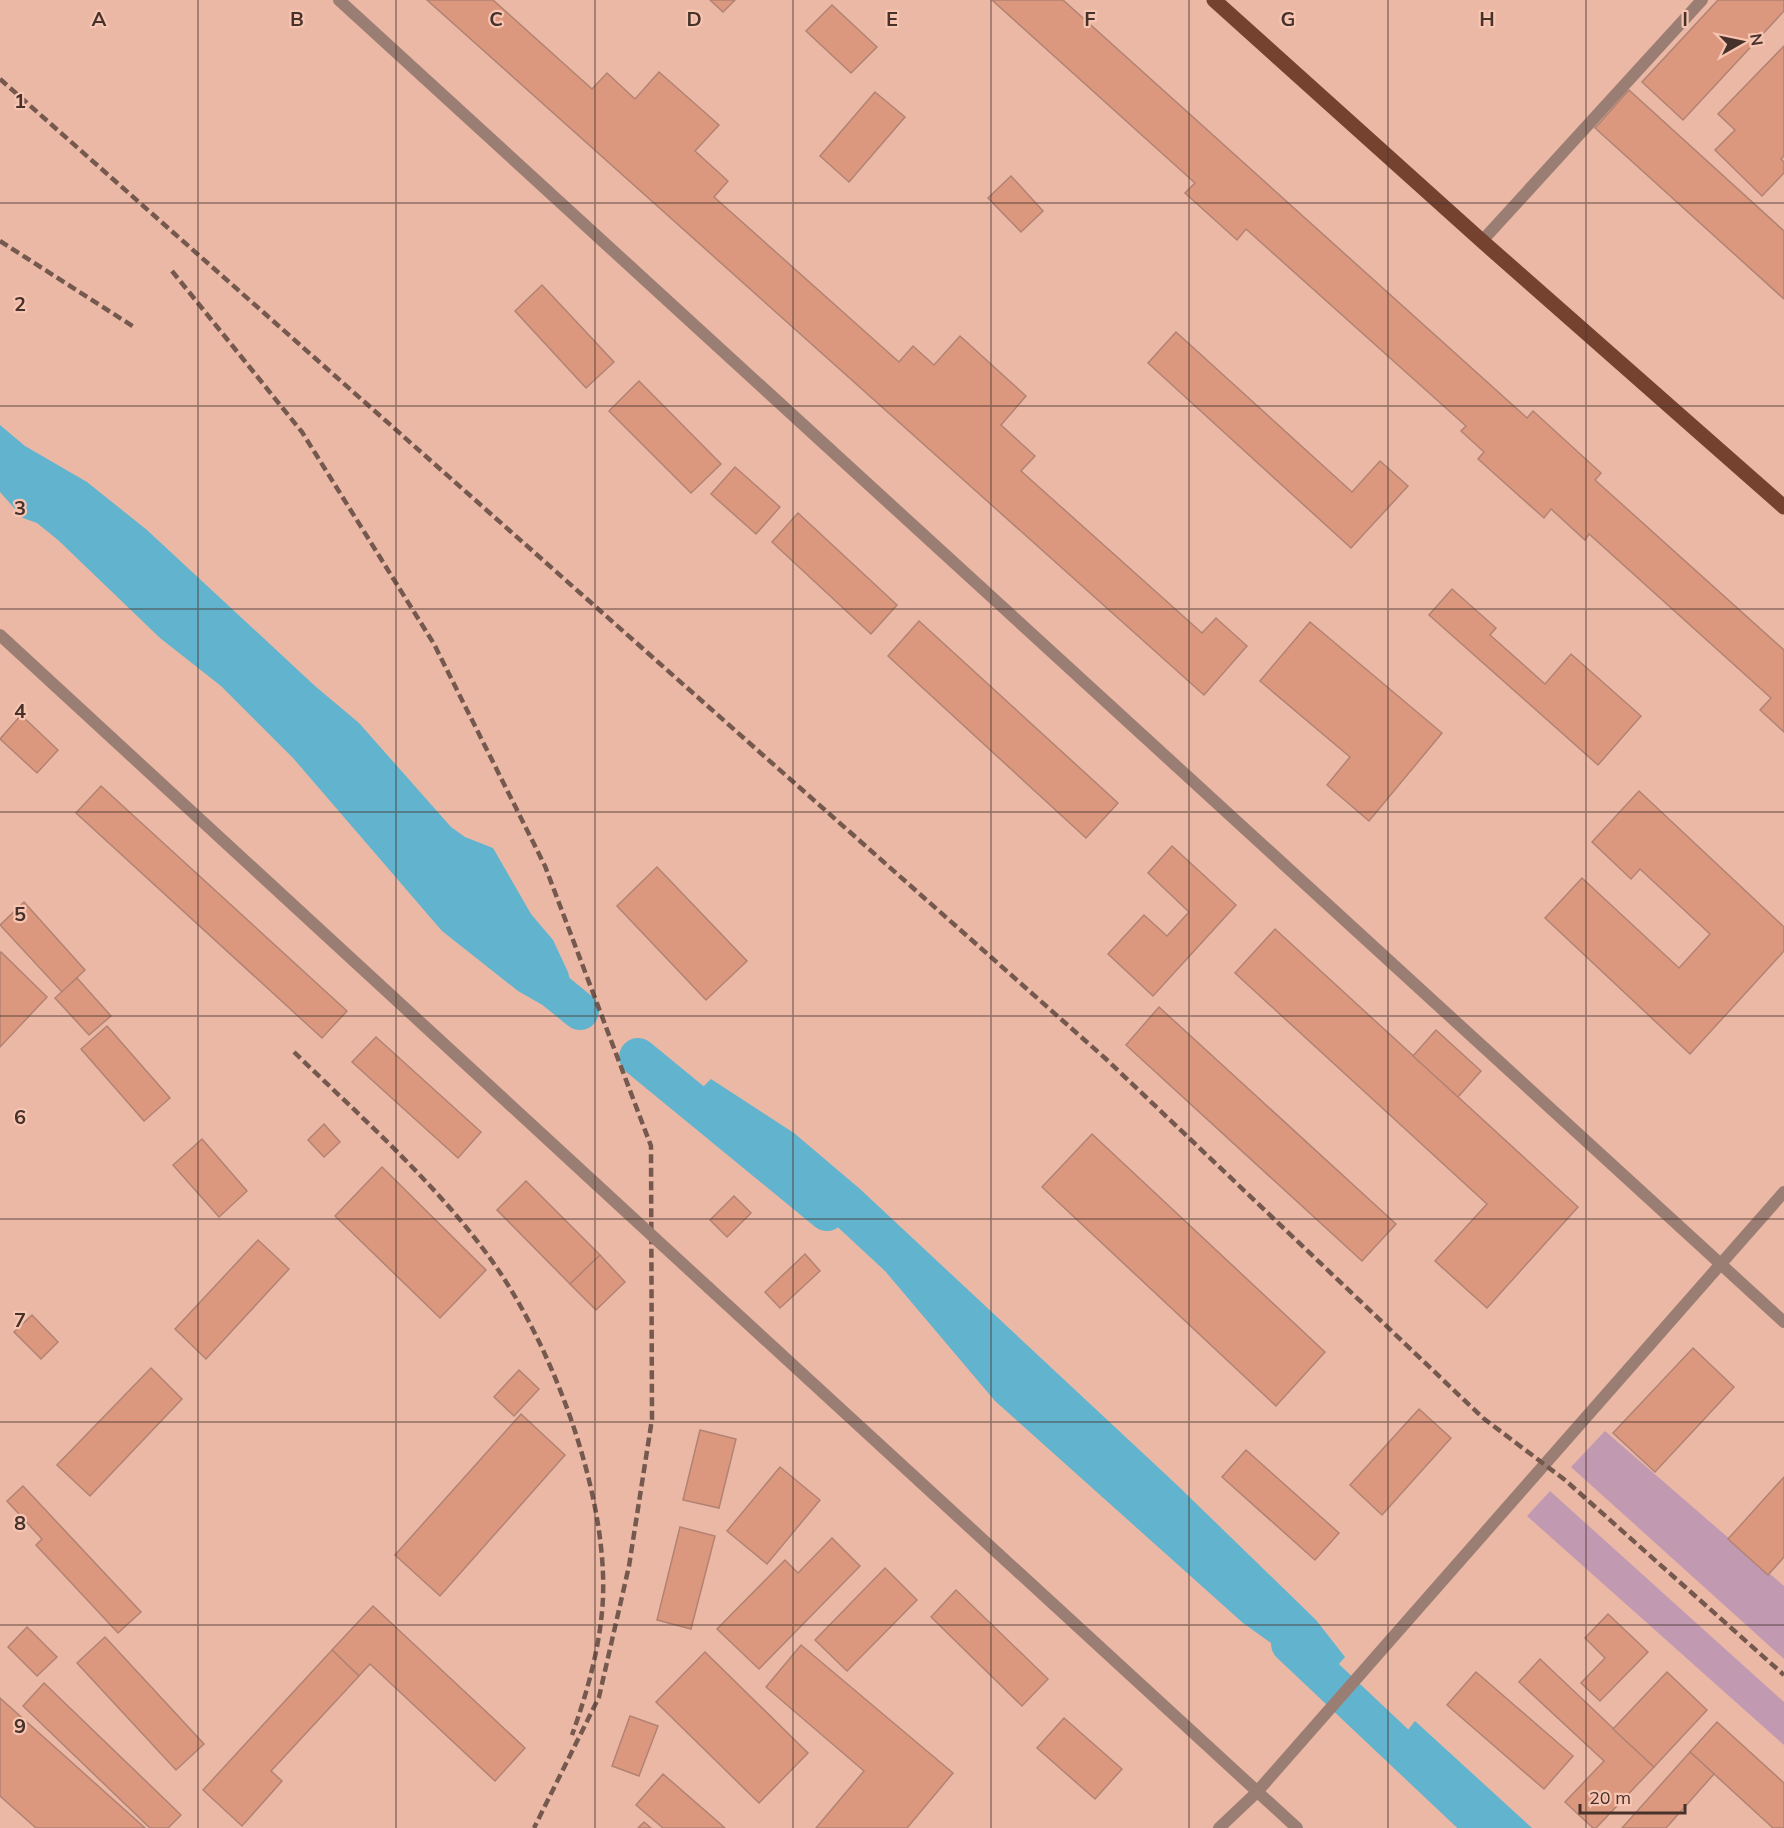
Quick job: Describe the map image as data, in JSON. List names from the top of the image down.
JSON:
{
  "scale_bar": "20 m",
  "north": "right",
  "grid": {
    "columns": [
      "A",
      "B",
      "C",
      "D",
      "E",
      "F",
      "G",
      "H",
      "I"
    ],
    "rows": [
      "1",
      "2",
      "3",
      "4",
      "5",
      "6",
      "7",
      "8",
      "9"
    ]
  }
}
